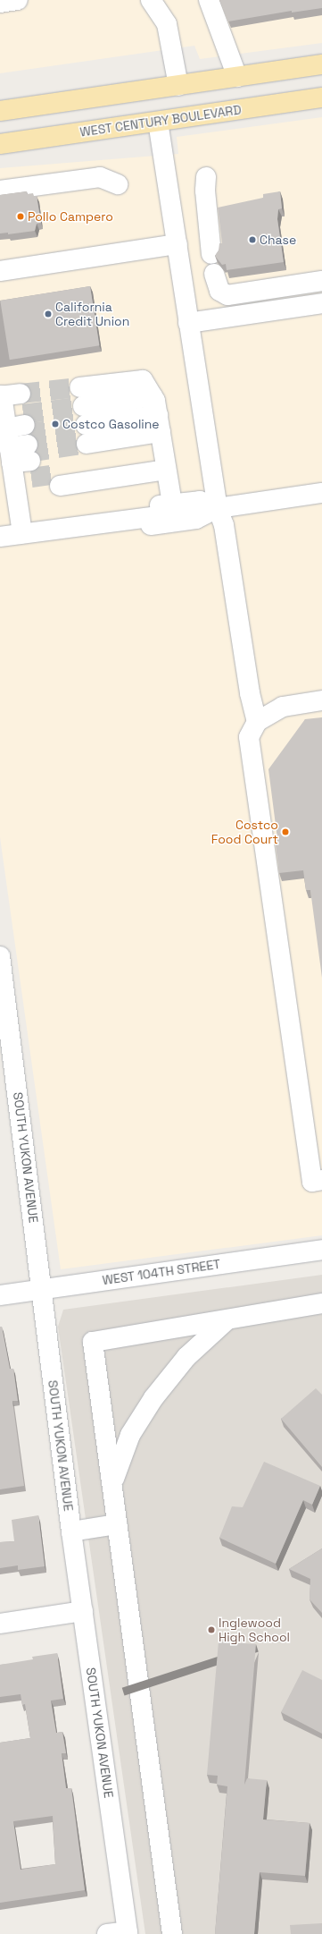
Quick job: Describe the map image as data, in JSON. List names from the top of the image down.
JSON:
{
  "streets": {
    "main road": ["WEST CENTURY BOULEVARD"],
    "street": ["SOUTH YUKON AVENUE", "WEST 104TH STREET"]
  },
  "crossings": [
    ["SOUTH YUKON AVENUE", "WEST 104TH STREET"]
  ],
  "places": [
    "Pollo Campero",
    "Chase",
    "California Credit Union",
    "Costco Gasoline",
    "Costco Food Court",
    "Inglewood High School"
  ]
}
